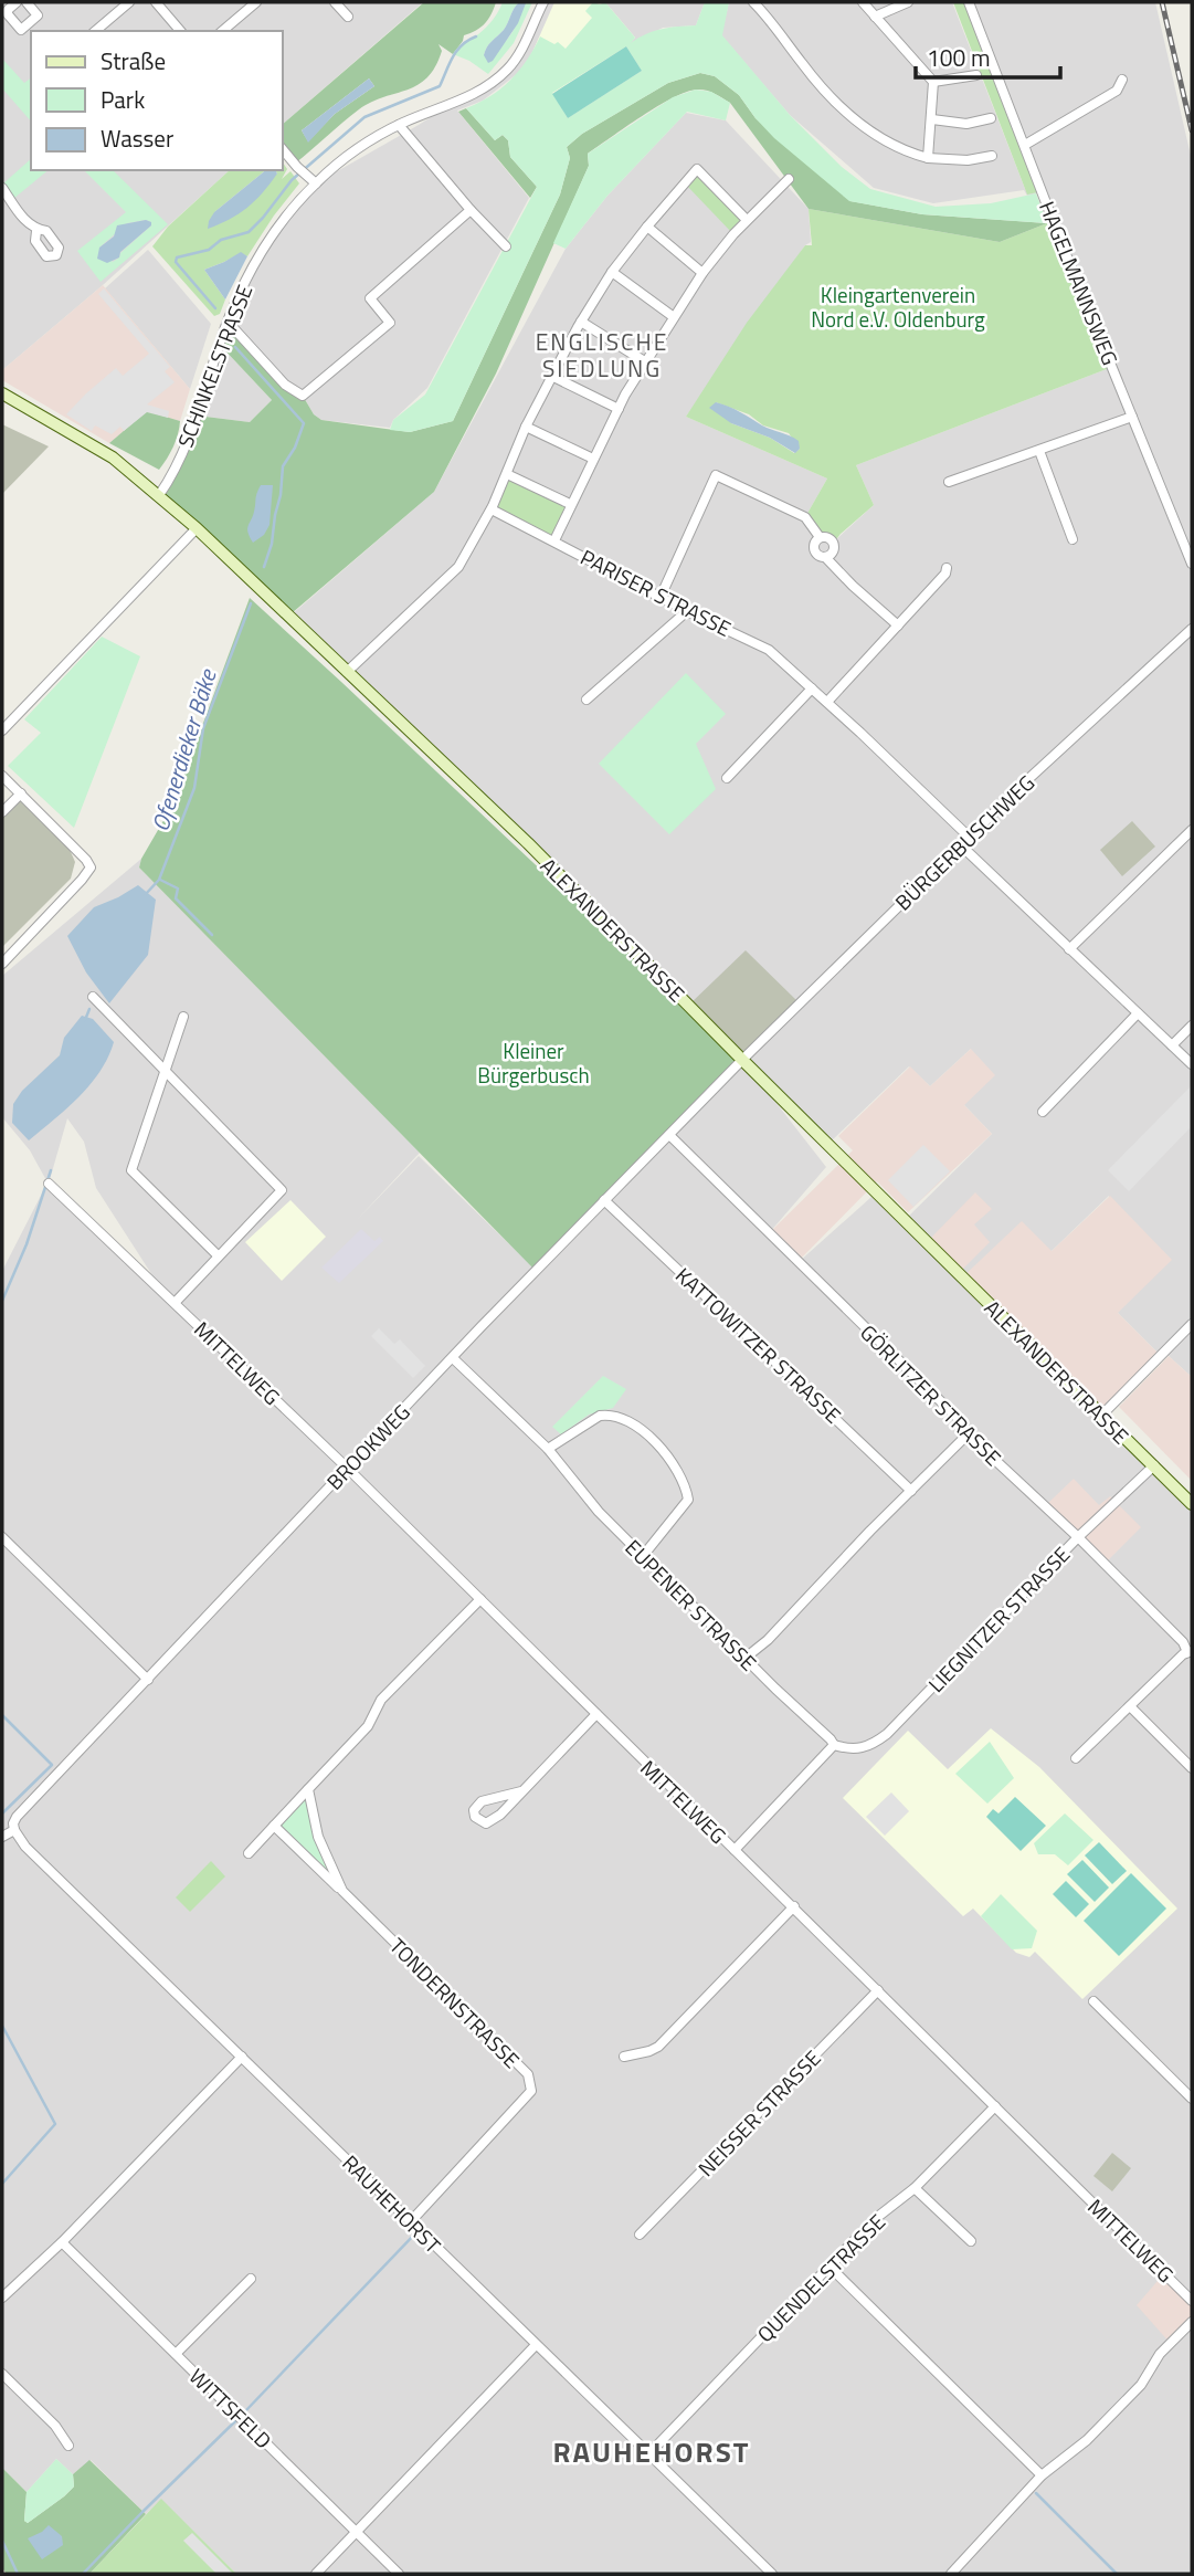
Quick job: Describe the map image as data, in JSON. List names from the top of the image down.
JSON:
{
  "streets": {
    "main road": ["ALEXANDERSTRASSE"],
    "street": [
      "HAGELMANNSWEG",
      "SCHINKELSTRASSE",
      "PARISER STRASSE",
      "BÜRGERBUSCHWEG",
      "KATTOWITZER STRASSE",
      "MITTELWEG",
      "GÖRLITZER STRASSE",
      "BROOKWEG",
      "EUPENER STRASSE",
      "LIEGNITZER STRASSE",
      "TONDERNSTRASSE",
      "NEISSER STRASSE",
      "RAUHEHORST",
      "QUENDELSTRASSE",
      "WITTSFELD"
    ]
  },
  "crossings": [
    ["SCHINKELSTRASSE", "ALEXANDERSTRASSE"],
    ["PARISER STRASSE", "BÜRGERBUSCHWEG"],
    ["BÜRGERBUSCHWEG", "ALEXANDERSTRASSE"],
    ["BÜRGERBUSCHWEG", "BROOKWEG"],
    ["ALEXANDERSTRASSE", "BROOKWEG"],
    ["ALEXANDERSTRASSE", "LIEGNITZER STRASSE"],
    ["KATTOWITZER STRASSE", "BROOKWEG"],
    ["MITTELWEG", "BROOKWEG"],
    ["MITTELWEG", "NEISSER STRASSE"],
    ["MITTELWEG", "QUENDELSTRASSE"],
    ["GÖRLITZER STRASSE", "BROOKWEG"],
    ["GÖRLITZER STRASSE", "LIEGNITZER STRASSE"],
    ["BROOKWEG", "EUPENER STRASSE"],
    ["BROOKWEG", "RAUHEHORST"],
    ["EUPENER STRASSE", "LIEGNITZER STRASSE"],
    ["TONDERNSTRASSE", "RAUHEHORST"],
    ["RAUHEHORST", "QUENDELSTRASSE"]
  ],
  "districts": ["ENGLISCHE SIEDLUNG", "RAUHEHORST"],
  "water": ["Ofenerdieker Bäke"],
  "parks": ["Kleingartenverein Nord e.V. Oldenburg", "Kleiner Bürgerbusch"],
  "legend": ["Straße", "Park", "Wasser"],
  "scale_bar": "100 m"
}
